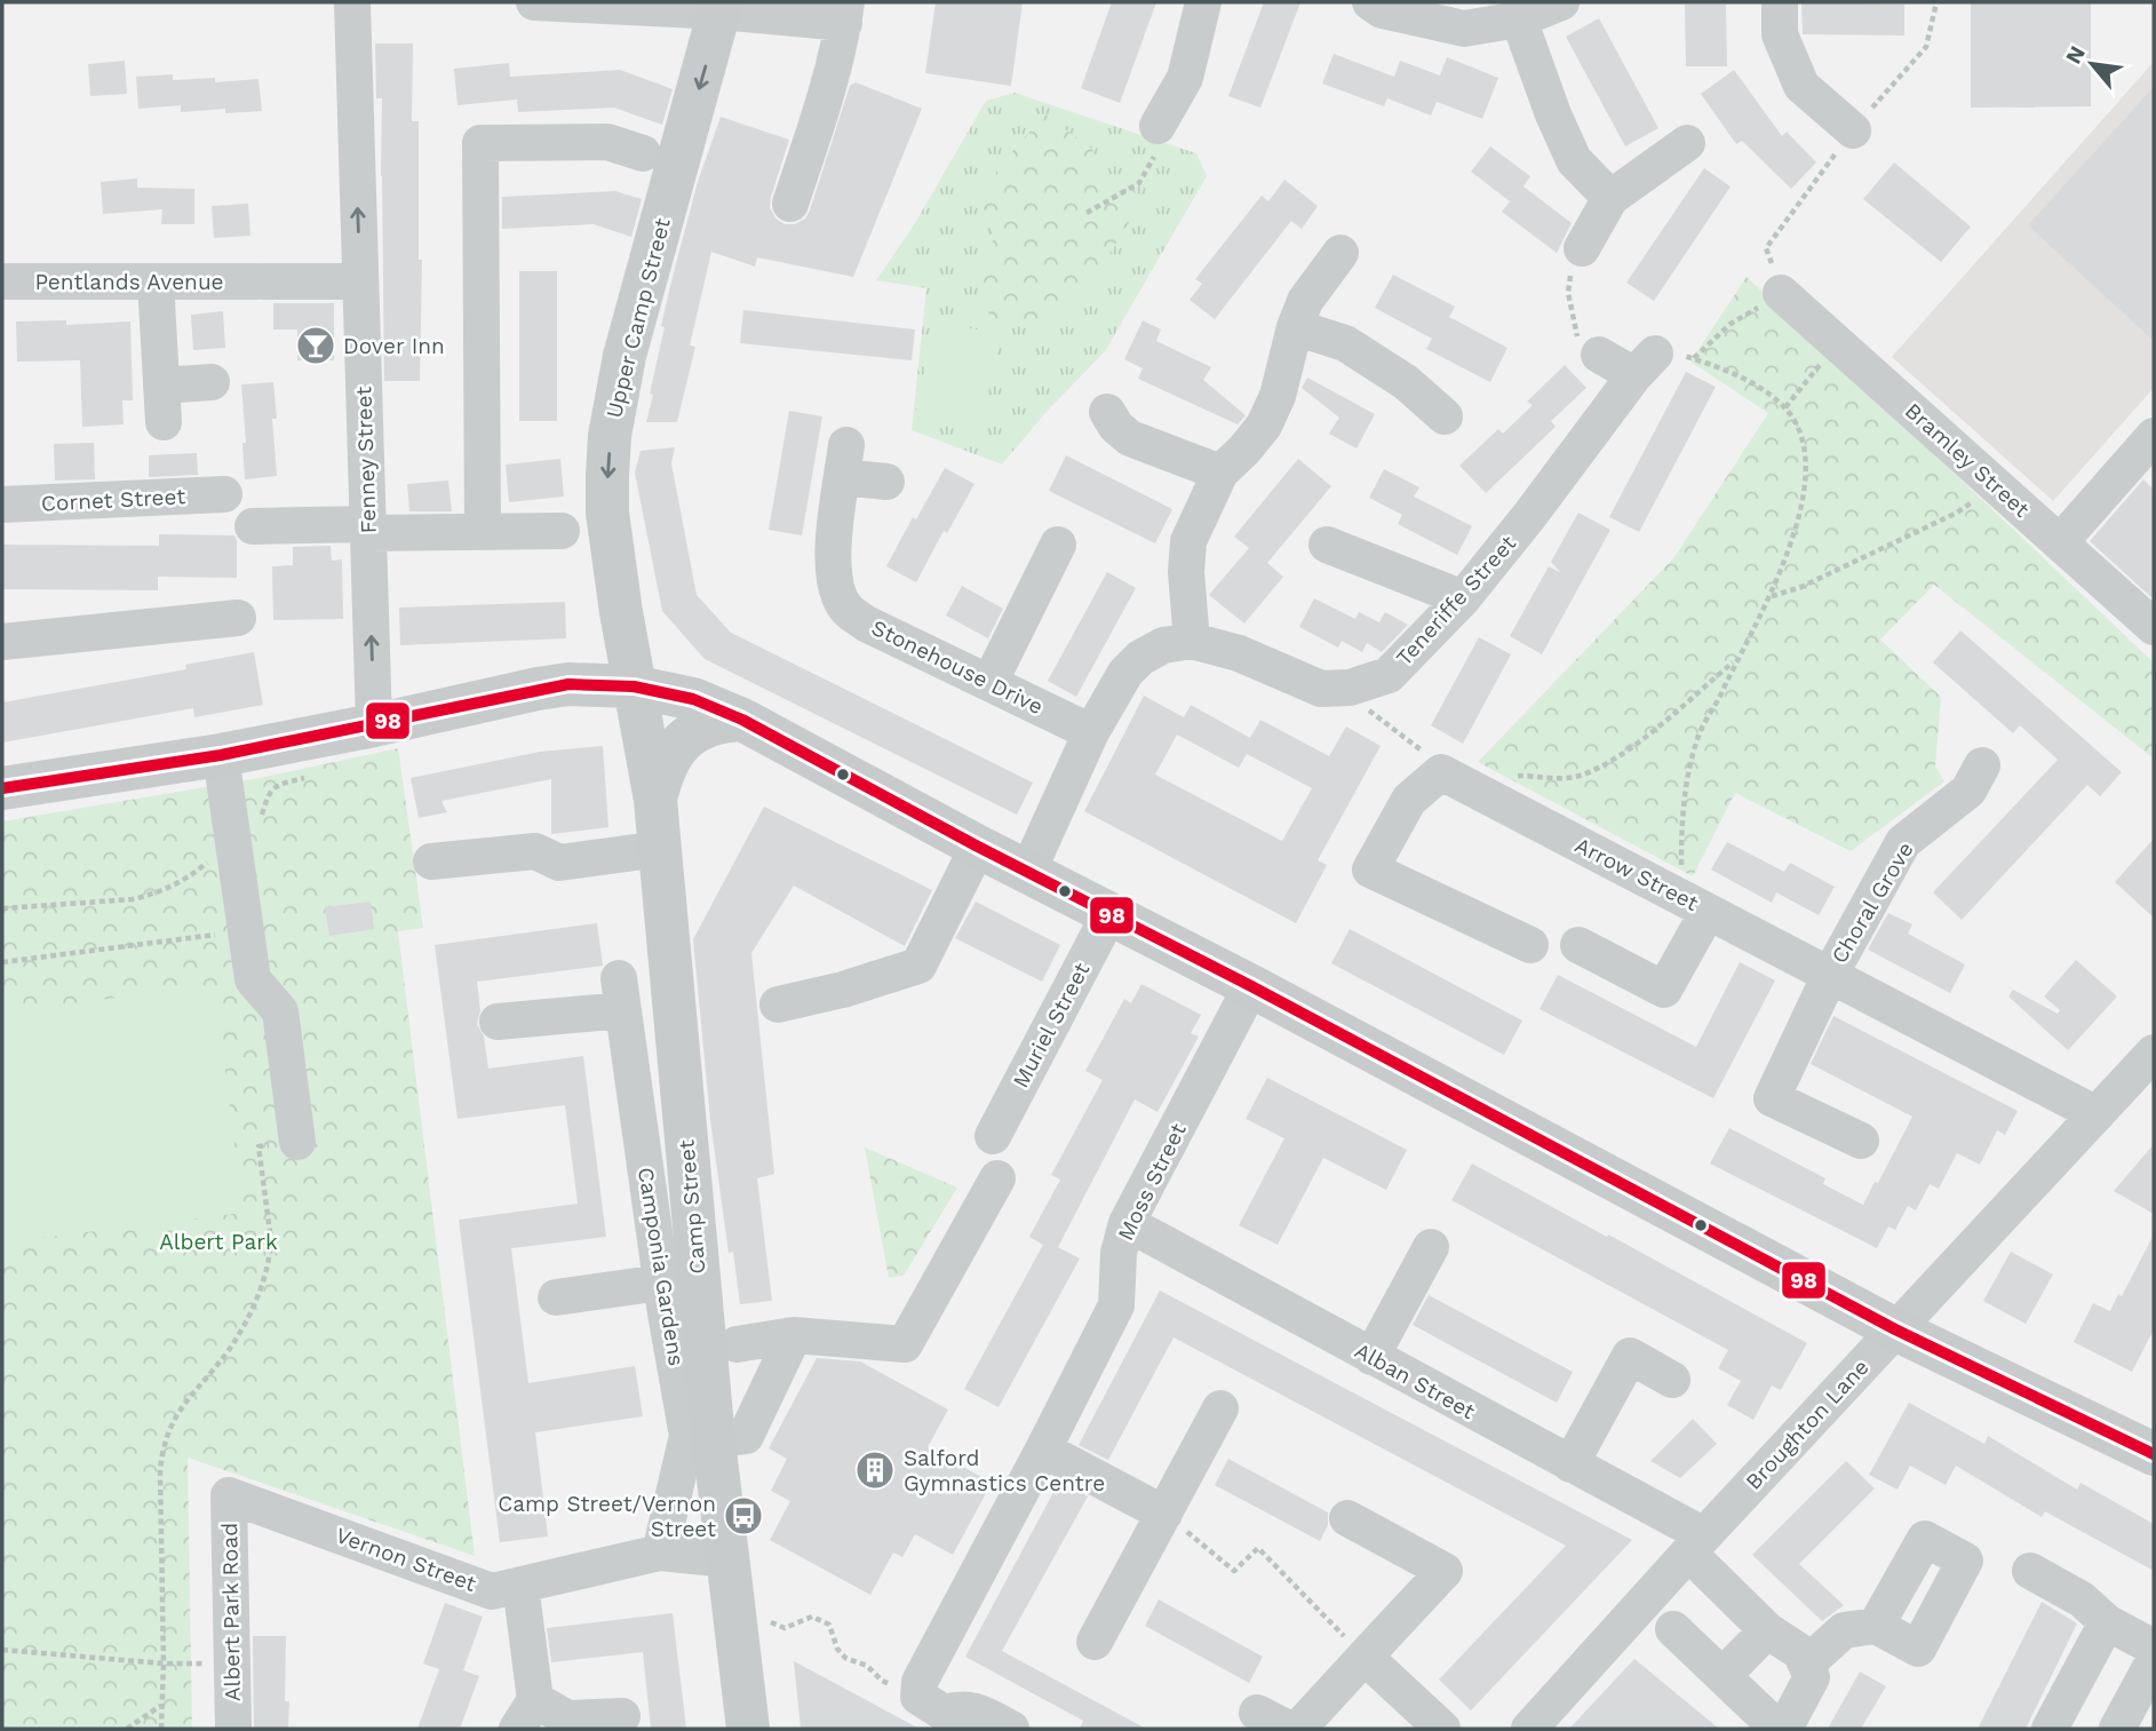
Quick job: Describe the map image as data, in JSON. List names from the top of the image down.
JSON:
{
  "streets": {
    "main road": ["Upper Camp Street", "Camp Street"],
    "street": [
      "Pentlands Avenue",
      "Fenney Street",
      "Bramley Street",
      "Cornet Street",
      "Teneriffe Street",
      "Stonehouse Drive",
      "Arrow Street",
      "Choral Grove",
      "Muriel Street",
      "Moss Street",
      "Camponia Gardens",
      "Alban Street",
      "Broughton Lane",
      "Vernon Street",
      "Albert Park Road"
    ]
  },
  "crossings": [
    ["Pentlands Avenue", "Fenney Street"],
    ["Upper Camp Street", "Camp Street"],
    ["Teneriffe Street", "Stonehouse Drive"],
    ["Arrow Street", "Choral Grove"],
    ["Arrow Street", "Broughton Lane"],
    ["Moss Street", "Alban Street"],
    ["Camp Street", "Vernon Street"],
    ["Camponia Gardens", "Vernon Street"],
    ["Alban Street", "Broughton Lane"],
    ["Vernon Street", "Albert Park Road"]
  ],
  "one_way": ["Upper Camp Street", "Fenney Street"],
  "parks": ["Albert Park"],
  "places": {
    "bar": ["Dover Inn"],
    "building": ["Salford Gymnastics Centre"],
    "bus stop": ["Camp Street/Vernon Street"]
  },
  "lines": ["transit line 98"],
  "north": "top left"
}
